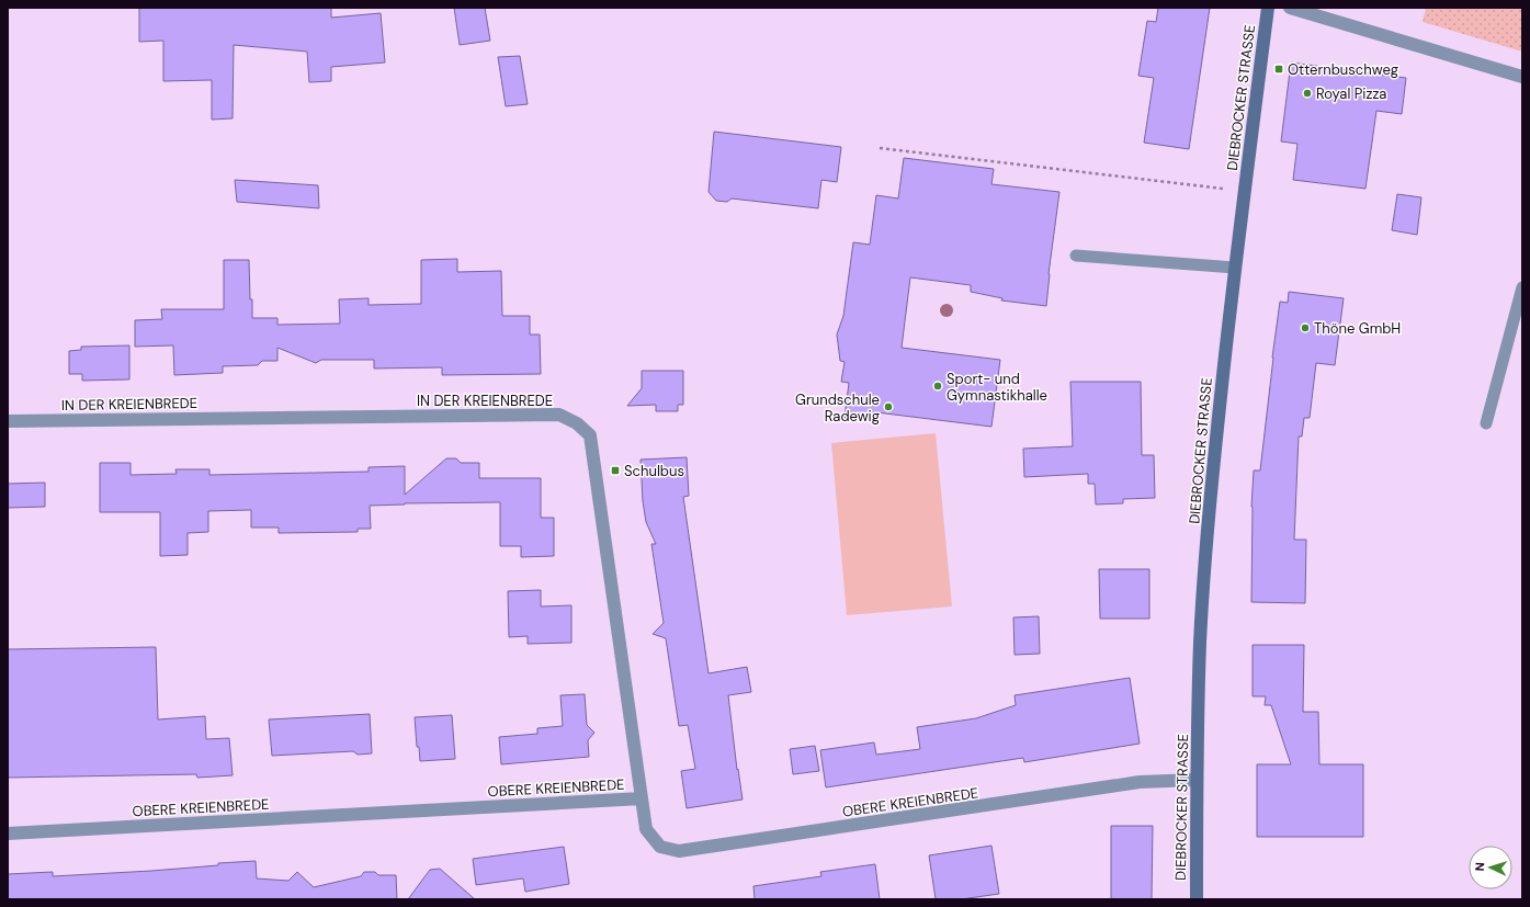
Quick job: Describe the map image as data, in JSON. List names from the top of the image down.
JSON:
{
  "streets": {
    "main road": ["DIEBROCKER STRASSE"],
    "street": ["IN DER KREIENBREDE", "OBERE KREIENBREDE"]
  },
  "crossings": [
    ["DIEBROCKER STRASSE", "OBERE KREIENBREDE"],
    ["IN DER KREIENBREDE", "OBERE KREIENBREDE"]
  ],
  "places": {
    "transit": ["Otternbuschweg", "Schulbus"],
    "other": [
      "Royal Pizza",
      "Thöne GmbH",
      "Sport- und Gymnastikhalle",
      "Grundschule Radewig"
    ]
  },
  "north": "left"
}
